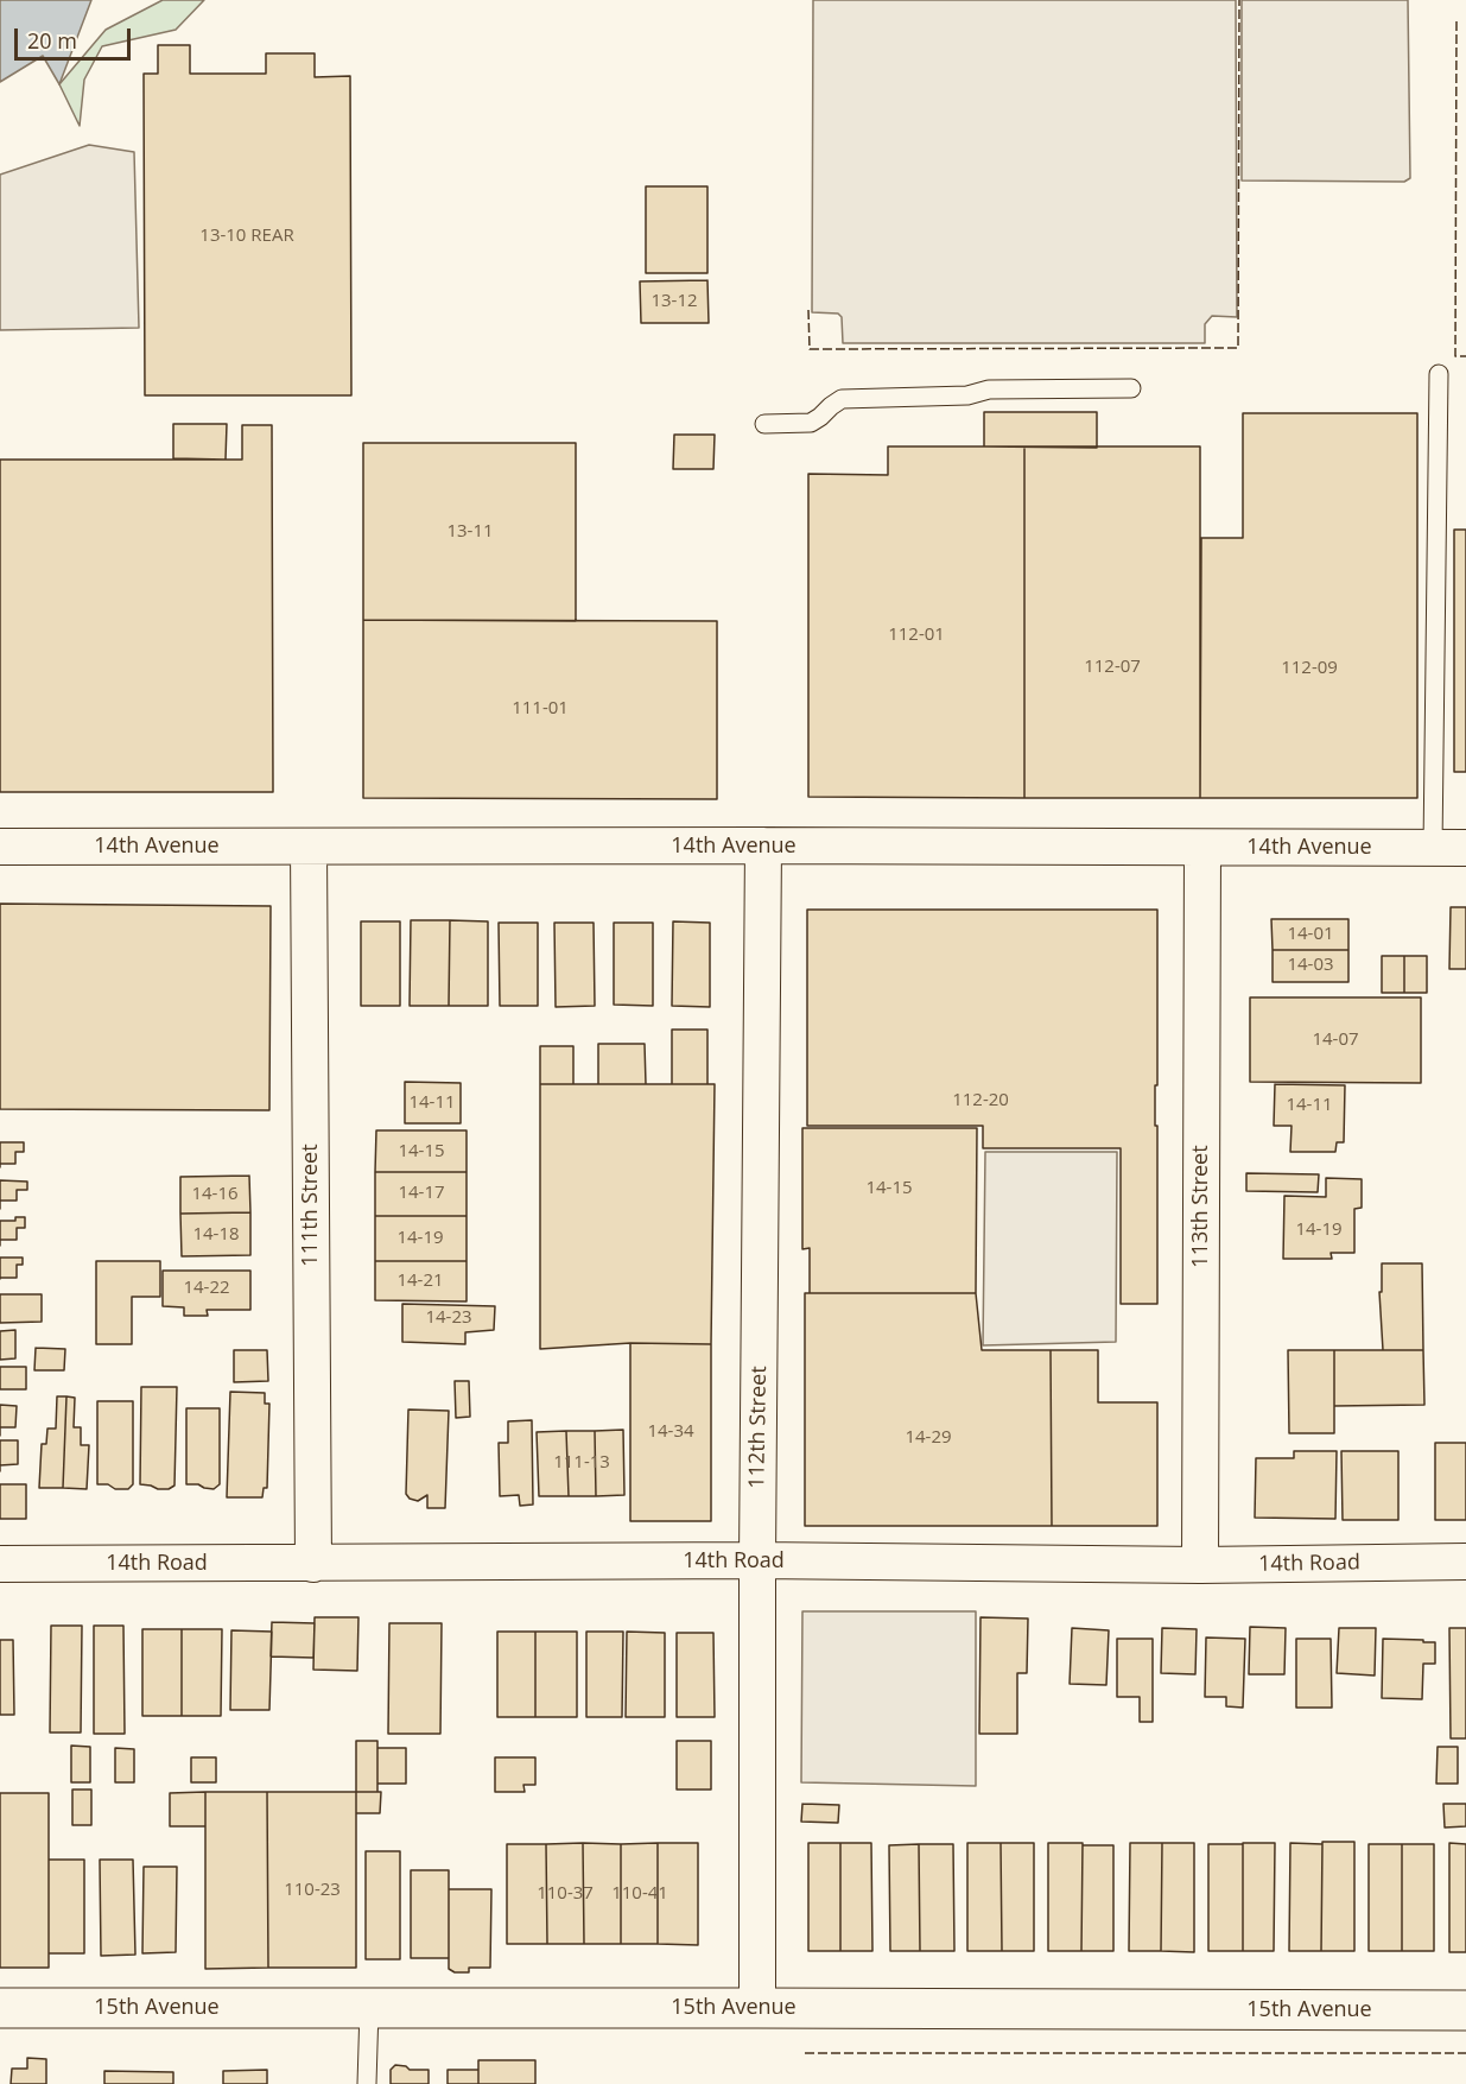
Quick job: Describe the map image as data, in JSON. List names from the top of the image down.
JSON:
{
  "streets": {
    "street": [
      "14th Avenue",
      "111th Street",
      "113th Street",
      "112th Street",
      "14th Road",
      "15th Avenue"
    ]
  },
  "crossings": [
    ["14th Avenue", "111th Street"],
    ["14th Avenue", "113th Street"],
    ["14th Avenue", "112th Street"],
    ["111th Street", "14th Road"],
    ["113th Street", "14th Road"],
    ["112th Street", "14th Road"],
    ["112th Street", "15th Avenue"]
  ],
  "house_numbers": [
    "13-10 REAR",
    "13-12",
    "13-11",
    "112-01",
    "112-07",
    "112-09",
    "111-01",
    "14-01",
    "14-03",
    "14-07",
    "112-20",
    "14-11",
    "14-11",
    "14-15",
    "14-15",
    "14-17",
    "14-16",
    "14-19",
    "14-18",
    "14-19",
    "14-21",
    "14-22",
    "14-23",
    "14-34",
    "14-29",
    "111-13",
    "110-23",
    "110-37",
    "110-41"
  ],
  "scale_bar": "20 m"
}
